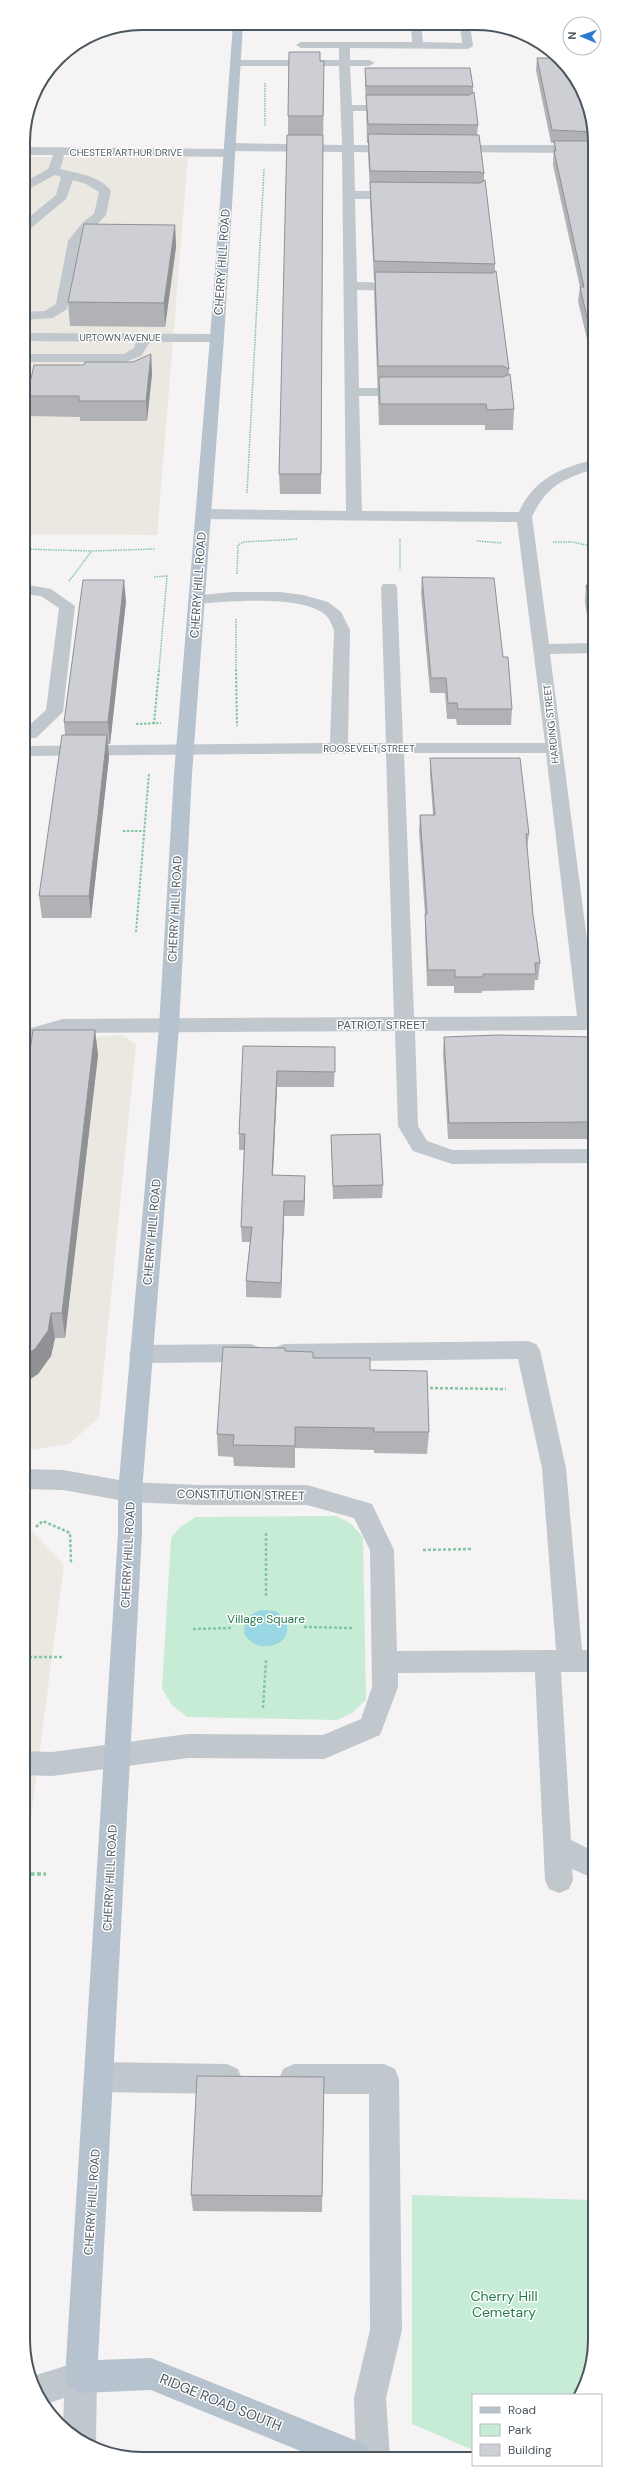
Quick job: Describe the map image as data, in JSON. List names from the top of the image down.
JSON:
{
  "streets": {
    "main road": ["CHERRY HILL ROAD", "RIDGE ROAD SOUTH"],
    "street": [
      "CHESTER ARTHUR DRIVE",
      "UPTOWN AVENUE",
      "HARDING STREET",
      "ROOSEVELT STREET",
      "PATRIOT STREET",
      "CONSTITUTION STREET"
    ]
  },
  "crossings": [
    ["CHESTER ARTHUR DRIVE", "CHERRY HILL ROAD"],
    ["CHERRY HILL ROAD", "UPTOWN AVENUE"],
    ["CHERRY HILL ROAD", "ROOSEVELT STREET"],
    ["CHERRY HILL ROAD", "PATRIOT STREET"],
    ["CHERRY HILL ROAD", "CONSTITUTION STREET"],
    ["CHERRY HILL ROAD", "RIDGE ROAD SOUTH"],
    ["HARDING STREET", "ROOSEVELT STREET"]
  ],
  "parks": ["Village Square", "Cherry Hill Cemetary"],
  "legend": ["Road", "Park", "Building"],
  "north": "left"
}
